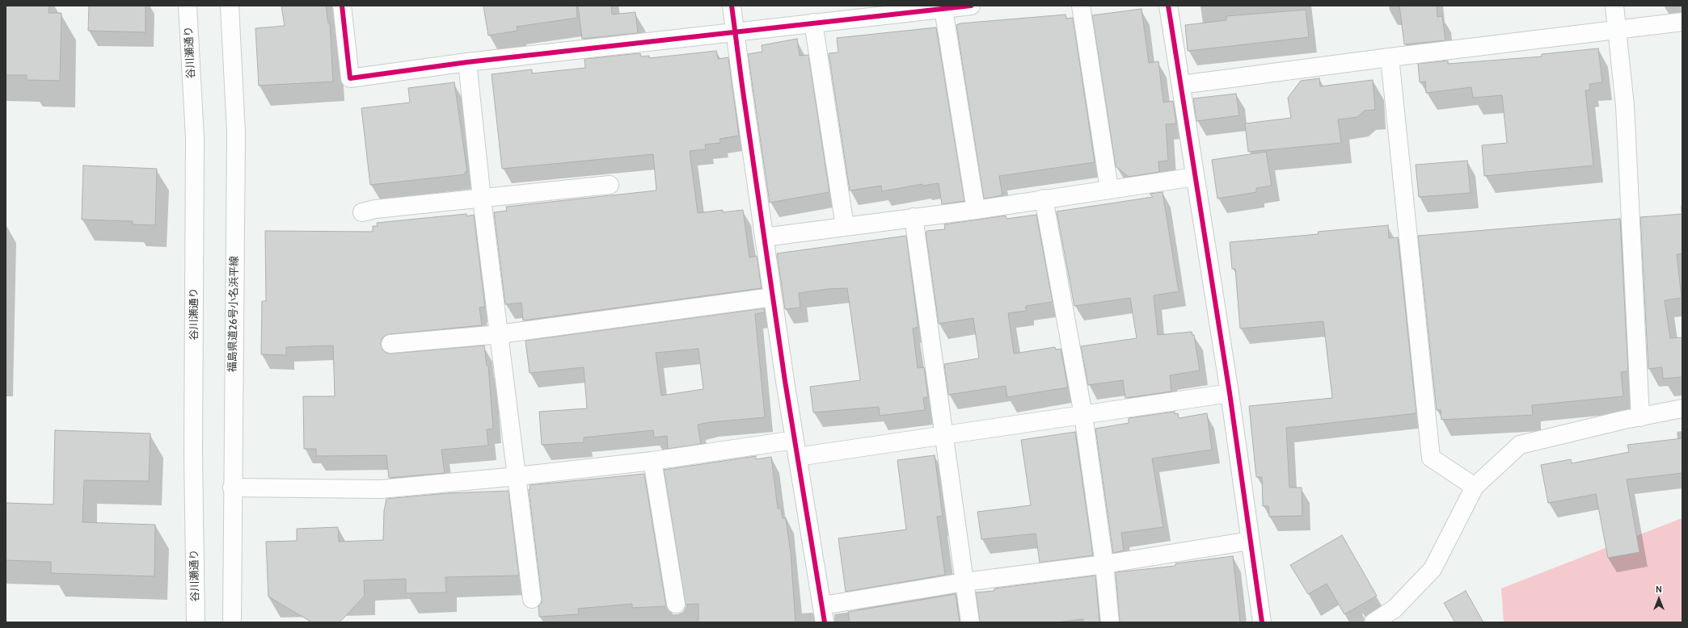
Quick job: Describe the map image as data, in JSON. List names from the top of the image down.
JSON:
{
  "streets": {
    "street": ["谷川瀬通り", "福島県道26号小名浜平線"]
  },
  "north": "top"
}
